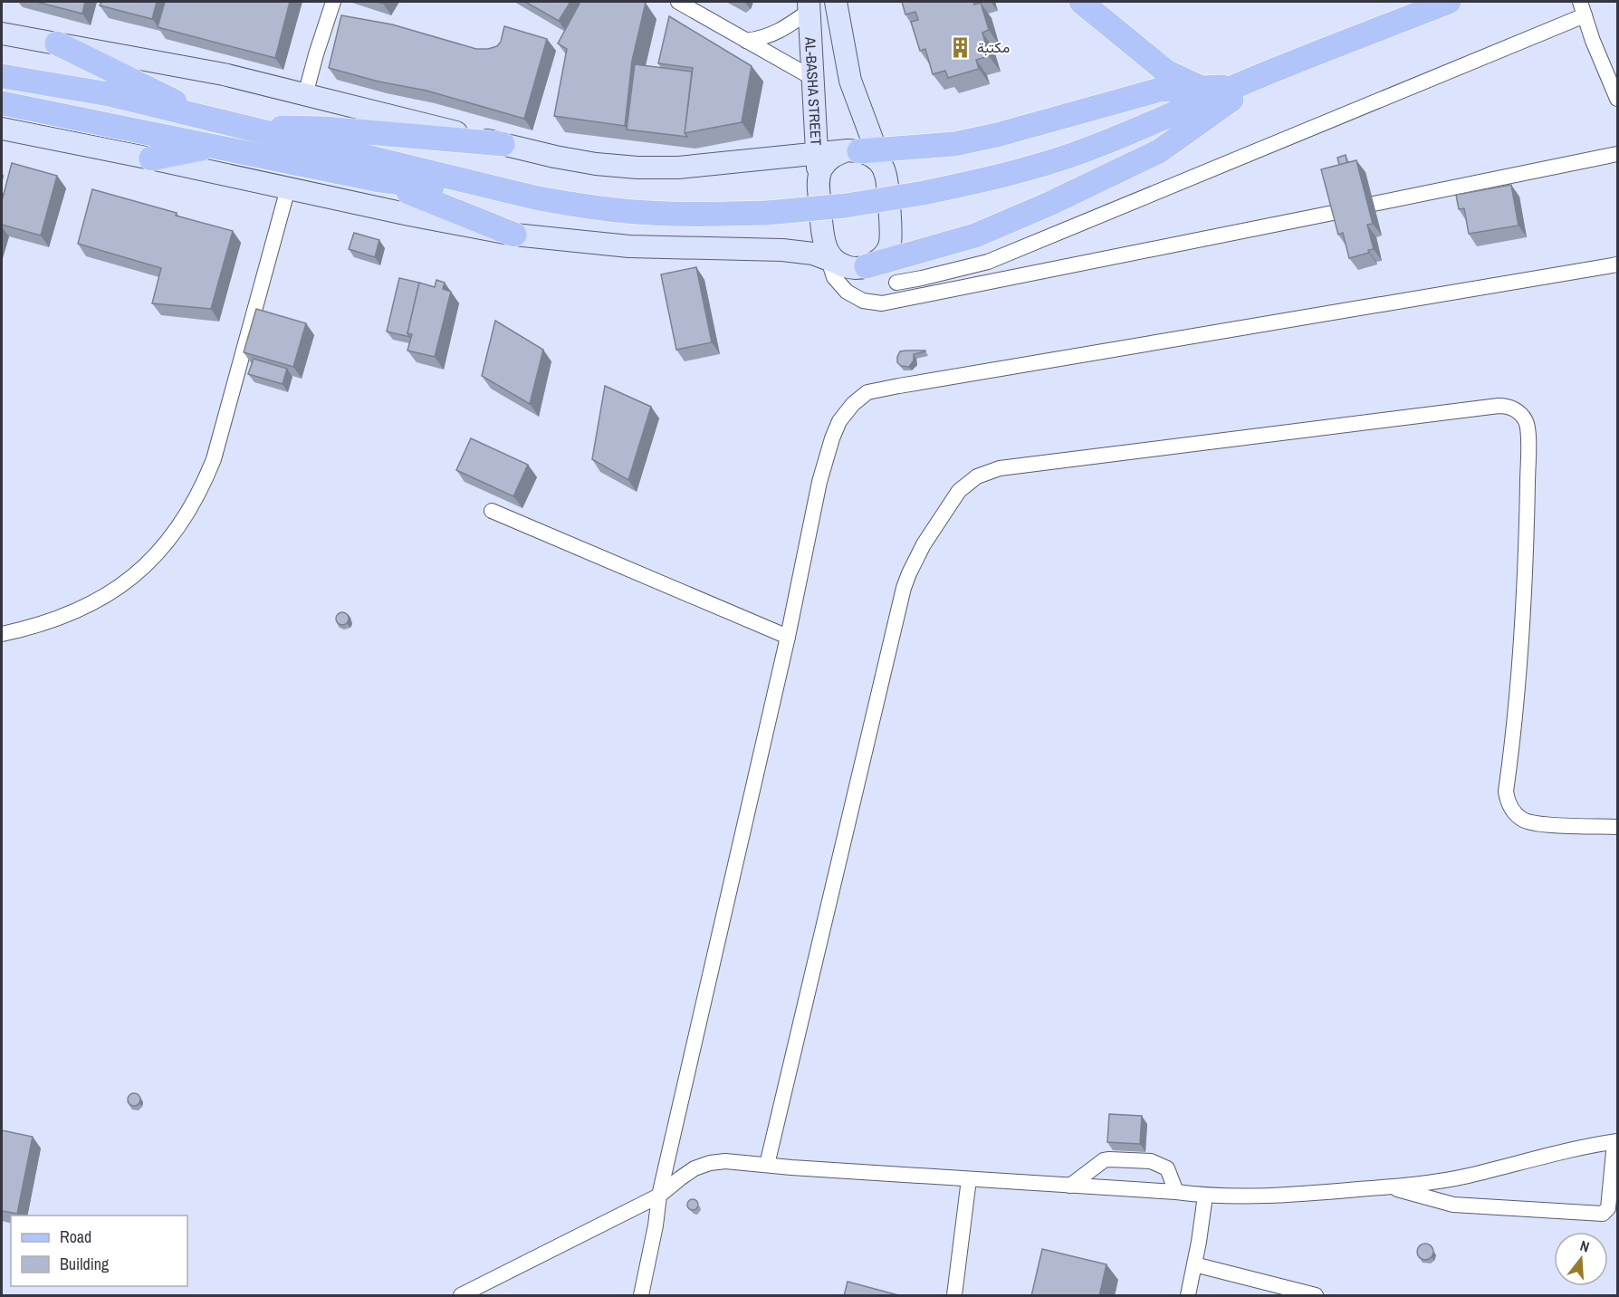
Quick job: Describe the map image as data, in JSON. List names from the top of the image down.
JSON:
{
  "streets": {
    "street": ["AL-BASHA STREET"]
  },
  "places": {
    "building": ["مكتبة"]
  },
  "legend": ["Road", "Building"],
  "north": "top"
}
